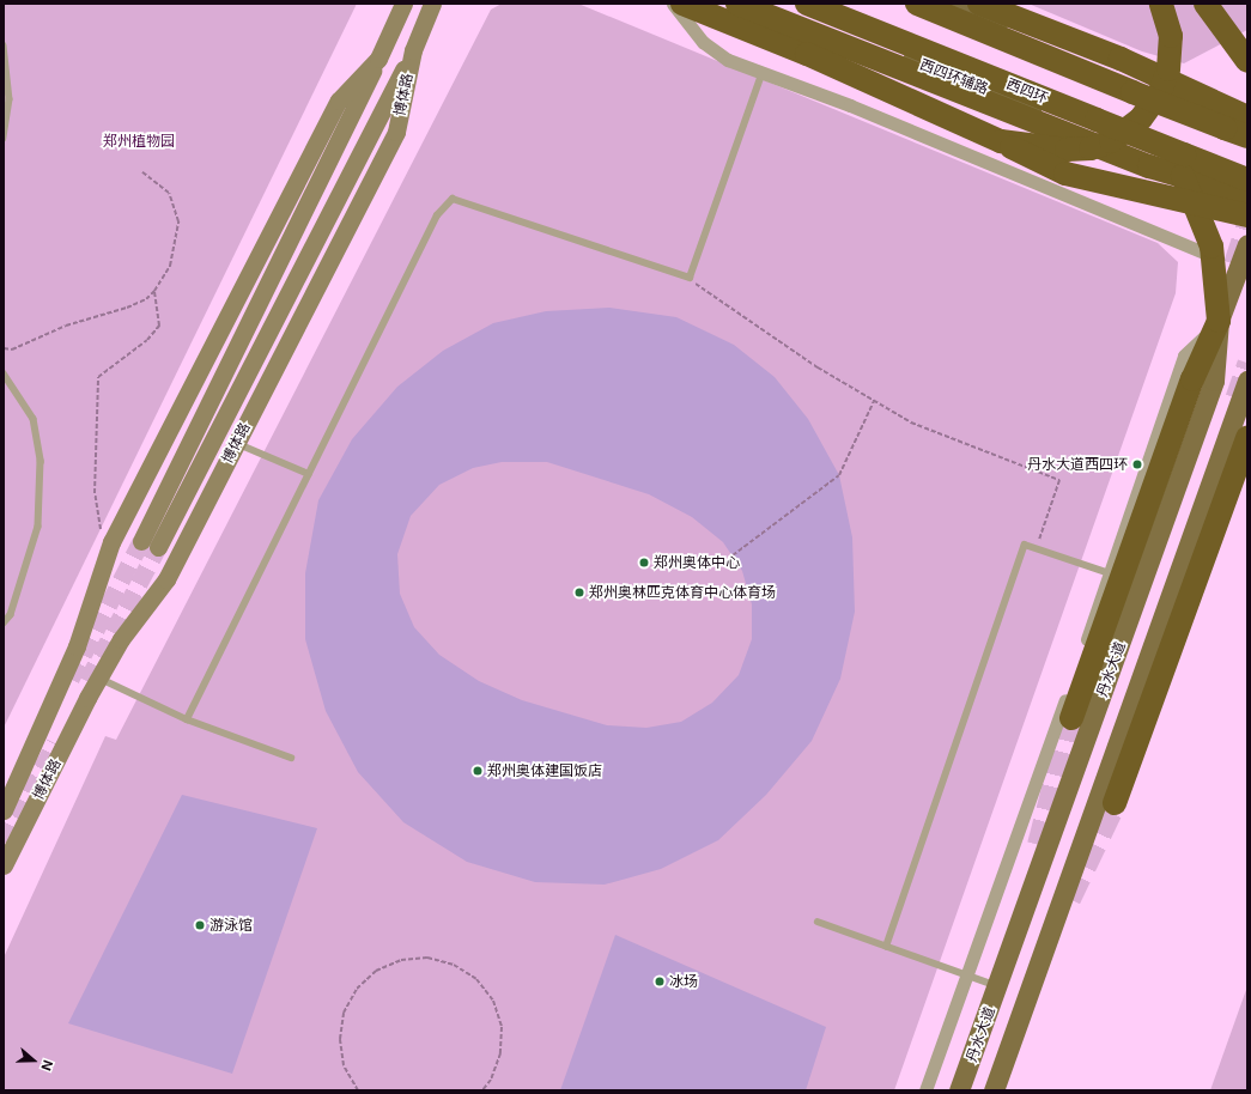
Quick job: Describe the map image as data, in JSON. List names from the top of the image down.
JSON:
{
  "streets": {
    "highway": ["西四环"],
    "main road": ["西四环辅路", "丹水大道"],
    "street": ["博体路"]
  },
  "parks": ["郑州植物园"],
  "places": [
    "丹水大道西四环",
    "郑州奥体中心",
    "郑州奥林匹克体育中心体育场",
    "郑州奥体建国饭店",
    "游泳馆",
    "冰场"
  ],
  "north": "right"
}
